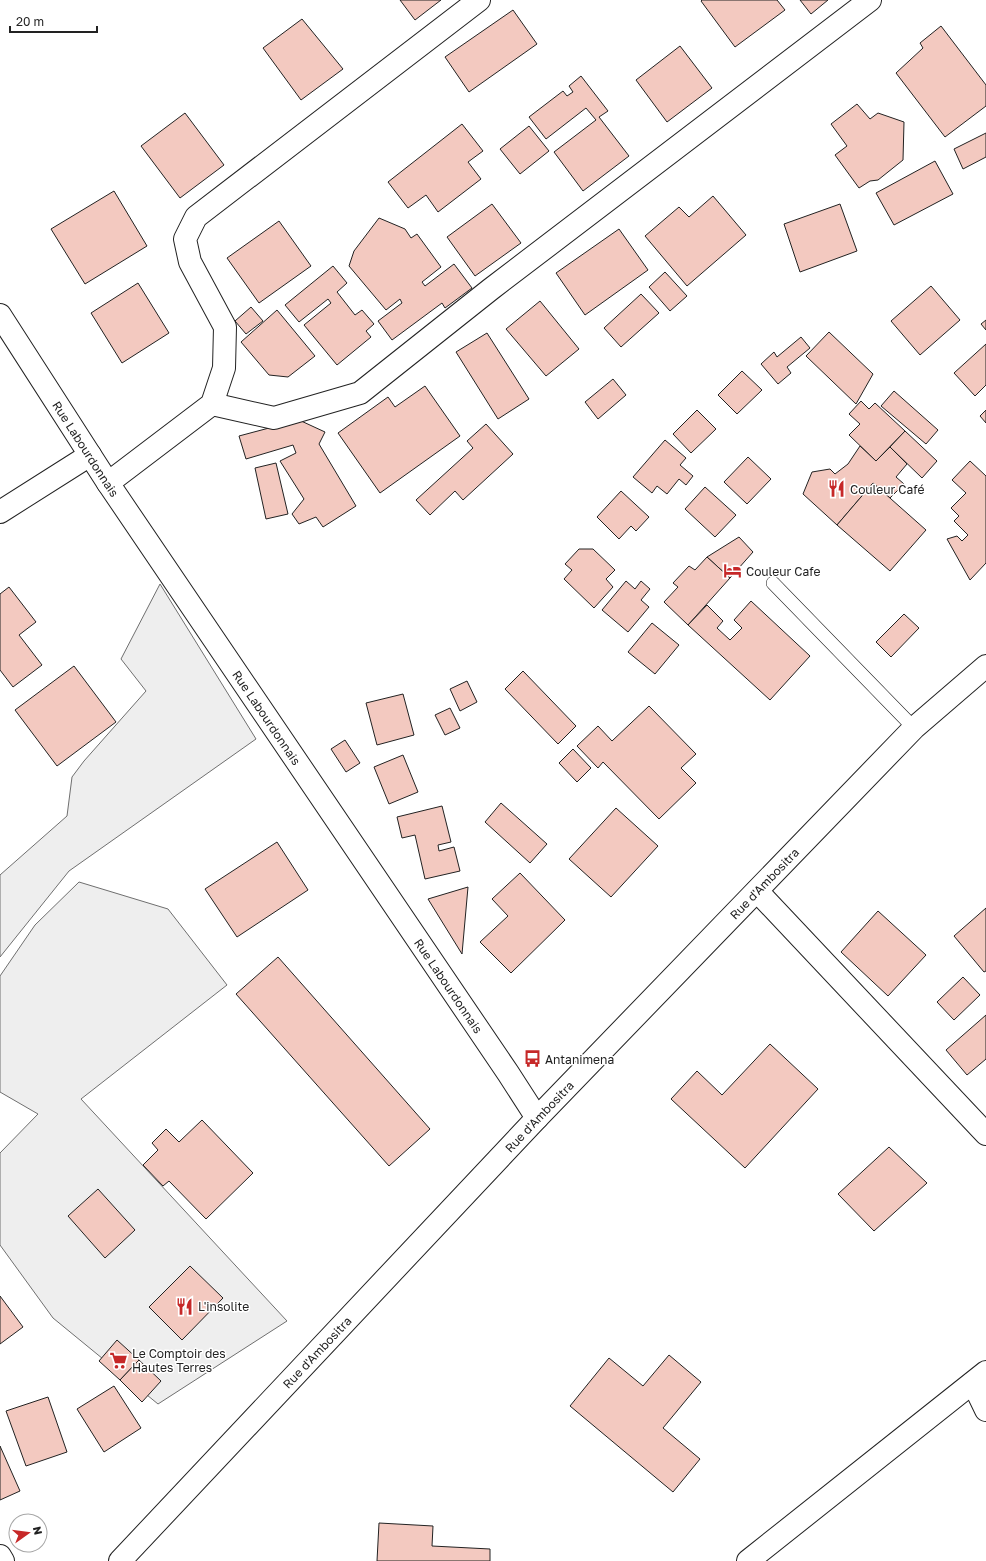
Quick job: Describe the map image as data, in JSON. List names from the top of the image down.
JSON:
{
  "streets": {
    "street": ["Rue Labourdonnais", "Rue d'Ambositra"]
  },
  "crossings": [
    ["Rue Labourdonnais", "Rue d'Ambositra"]
  ],
  "places": {
    "restaurant": ["Couleur Café", "L'insolite"],
    "hotel": ["Couleur Cafe"],
    "bus stop": ["Antanimena"],
    "supermarket": ["Le Comptoir des Hautes Terres"]
  },
  "scale_bar": "20 m",
  "north": "right"
}
